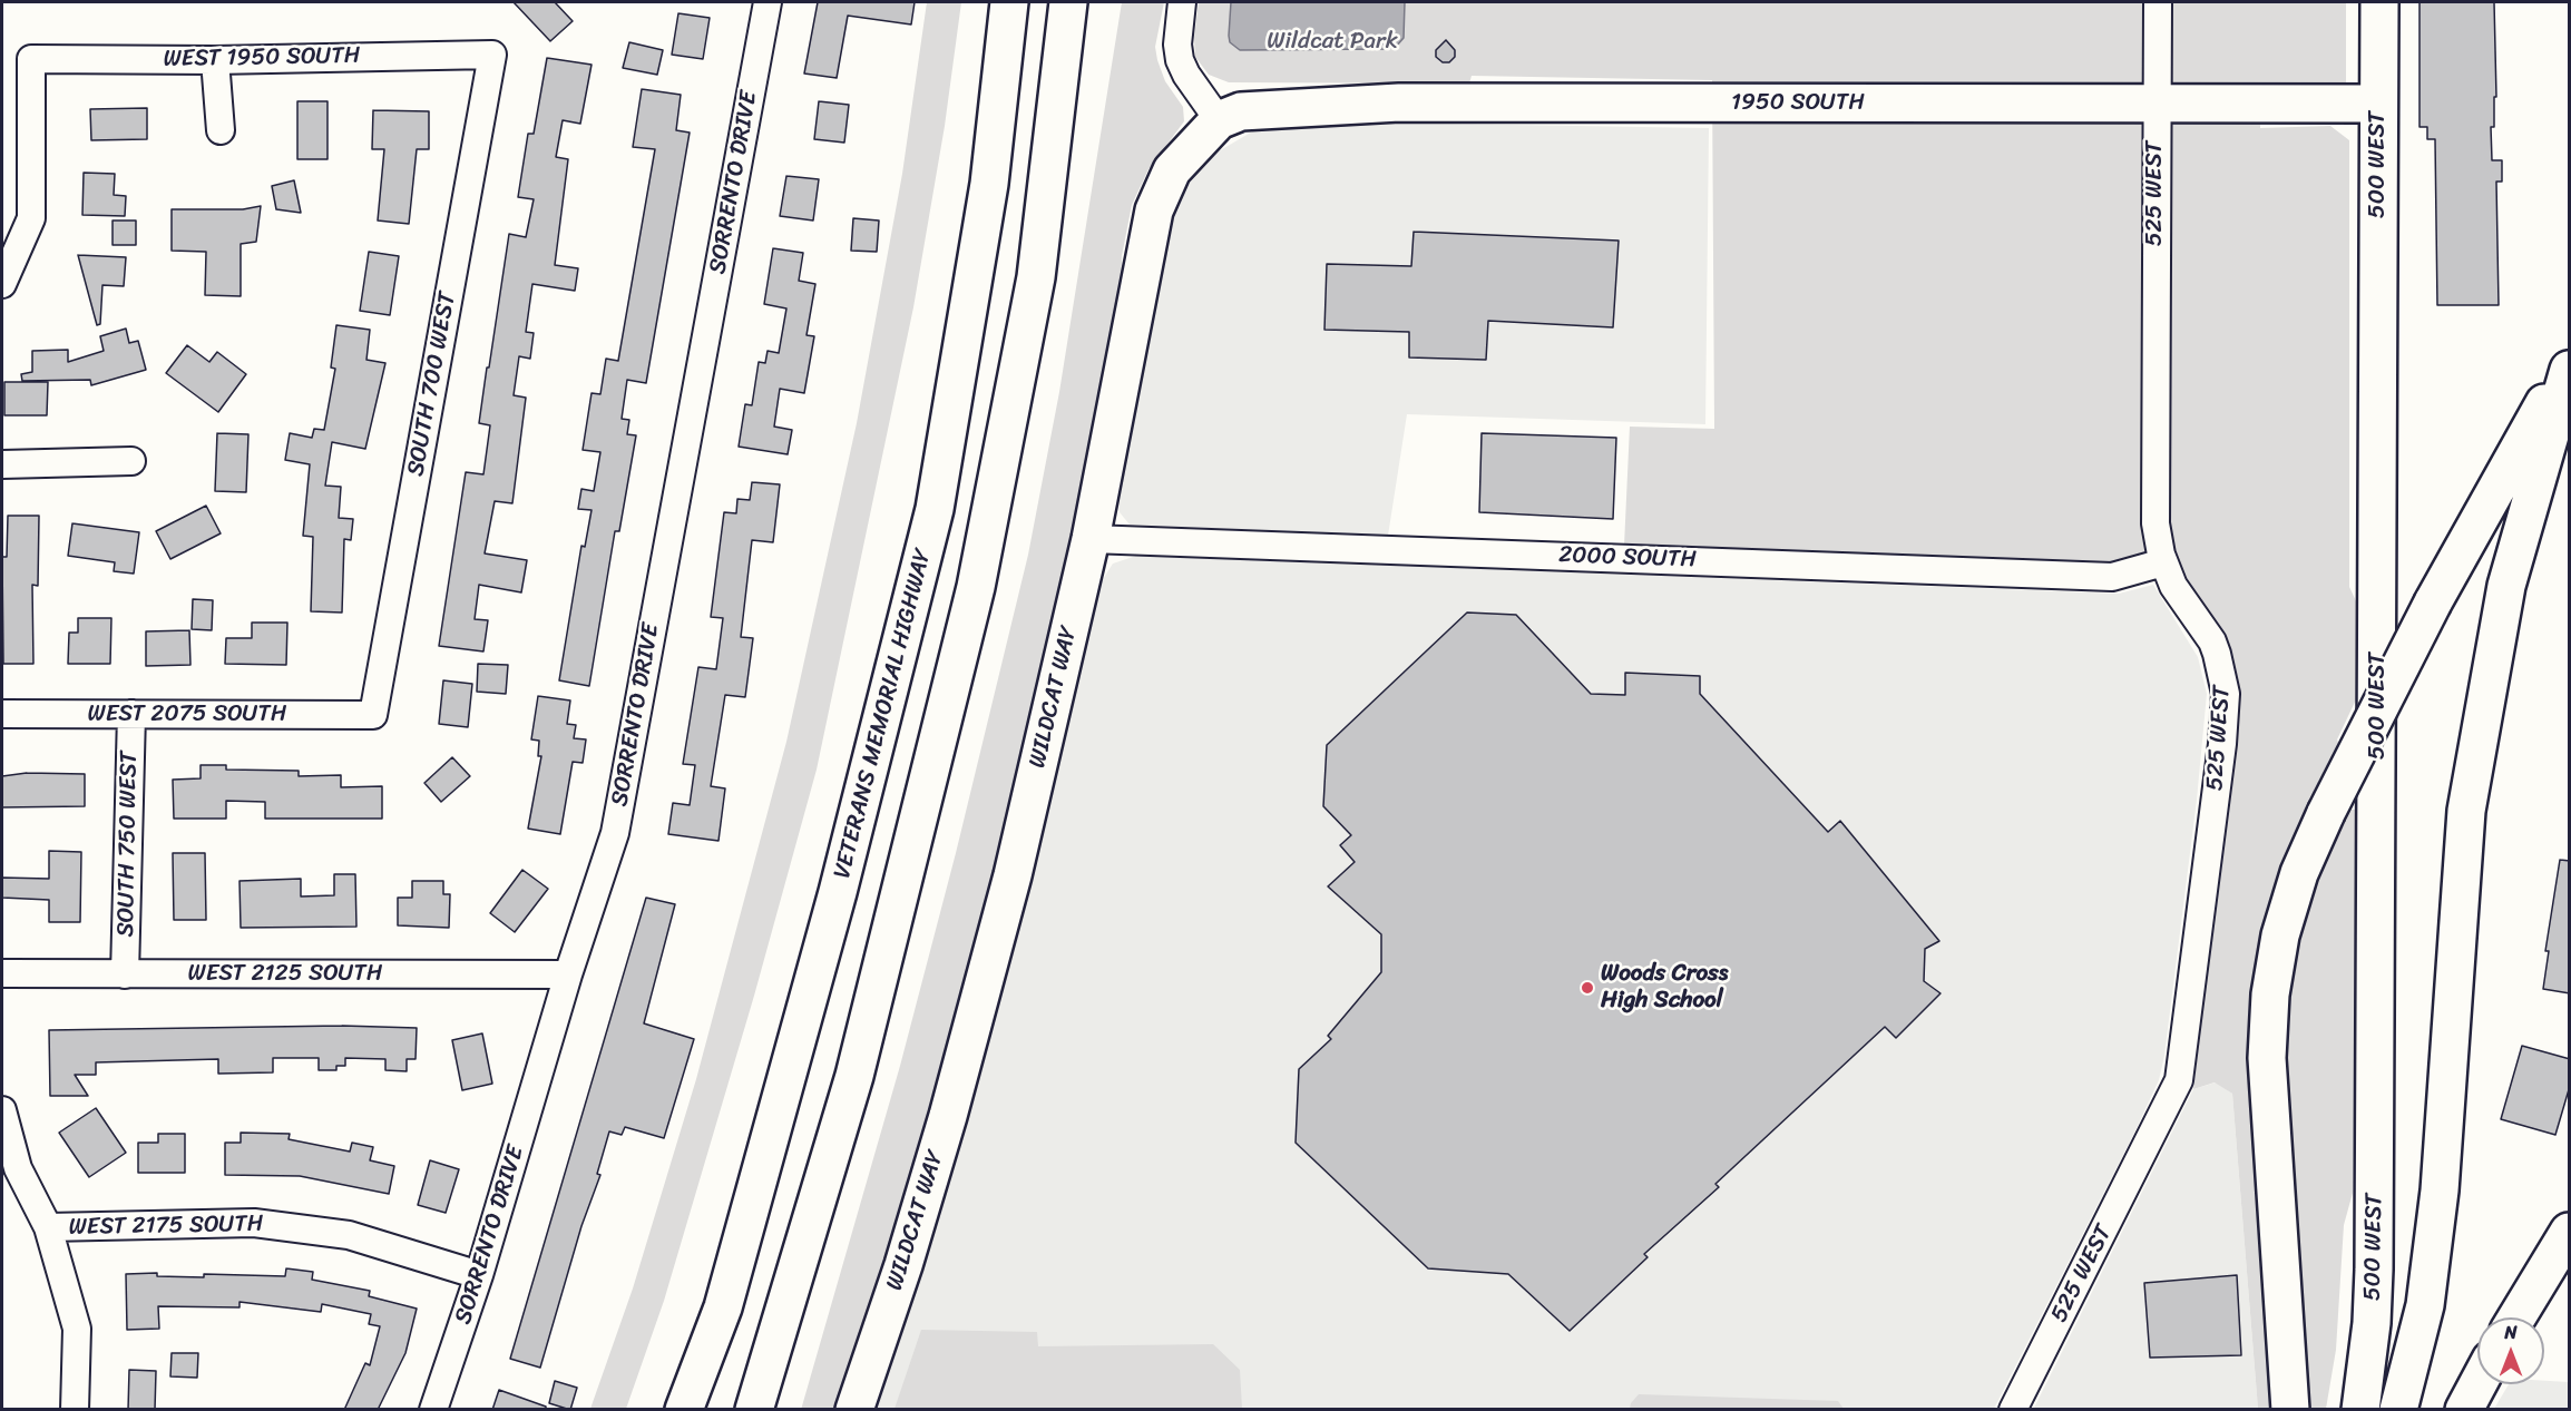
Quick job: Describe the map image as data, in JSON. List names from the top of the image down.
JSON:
{
  "streets": {
    "main road": [
      "1950 SOUTH",
      "500 WEST",
      "WILDCAT WAY",
      "VETERANS MEMORIAL HIGHWAY"
    ],
    "street": [
      "WEST 1950 SOUTH",
      "SORRENTO DRIVE",
      "525 WEST",
      "SOUTH 700 WEST",
      "2000 SOUTH",
      "WEST 2075 SOUTH",
      "SOUTH 750 WEST",
      "WEST 2125 SOUTH",
      "WEST 2175 SOUTH"
    ]
  },
  "crossings": [
    ["WEST 1950 SOUTH", "SOUTH 700 WEST"],
    ["1950 SOUTH", "500 WEST"],
    ["1950 SOUTH", "525 WEST"],
    ["1950 SOUTH", "WILDCAT WAY"],
    ["SORRENTO DRIVE", "WEST 2125 SOUTH"],
    ["SORRENTO DRIVE", "WEST 2175 SOUTH"],
    ["525 WEST", "2000 SOUTH"],
    ["SOUTH 700 WEST", "WEST 2075 SOUTH"],
    ["2000 SOUTH", "WILDCAT WAY"],
    ["WEST 2075 SOUTH", "SOUTH 750 WEST"],
    ["SOUTH 750 WEST", "WEST 2125 SOUTH"]
  ],
  "parks": ["Wildcat Park"],
  "places": ["Woods Cross High School"],
  "north": "top"
}
